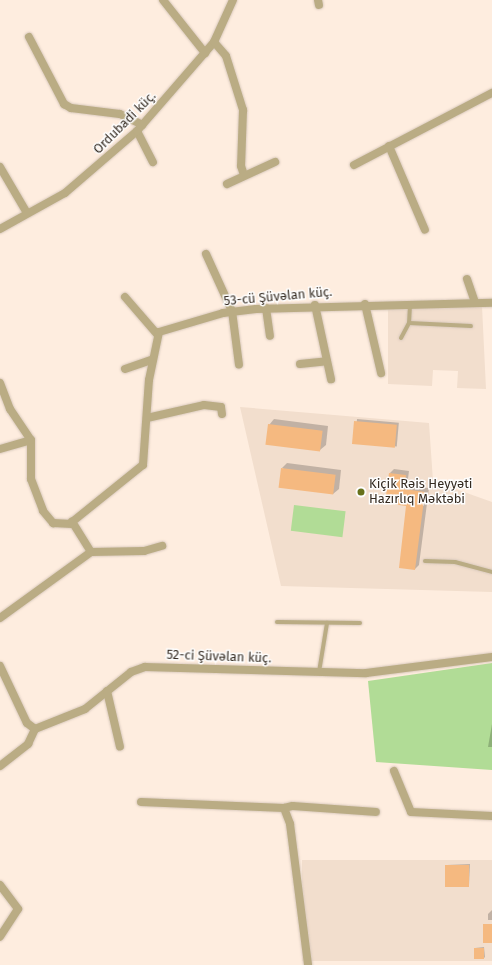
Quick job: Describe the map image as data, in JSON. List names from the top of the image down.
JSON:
{
  "streets": {
    "street": ["Ordubadi küç.", "53-cü Şüvəlan küç.", "52-ci Şüvəlan küç."]
  },
  "places": ["Kiçik Rəis Heyyəti Hazırlıq Məktəbi"]
}
